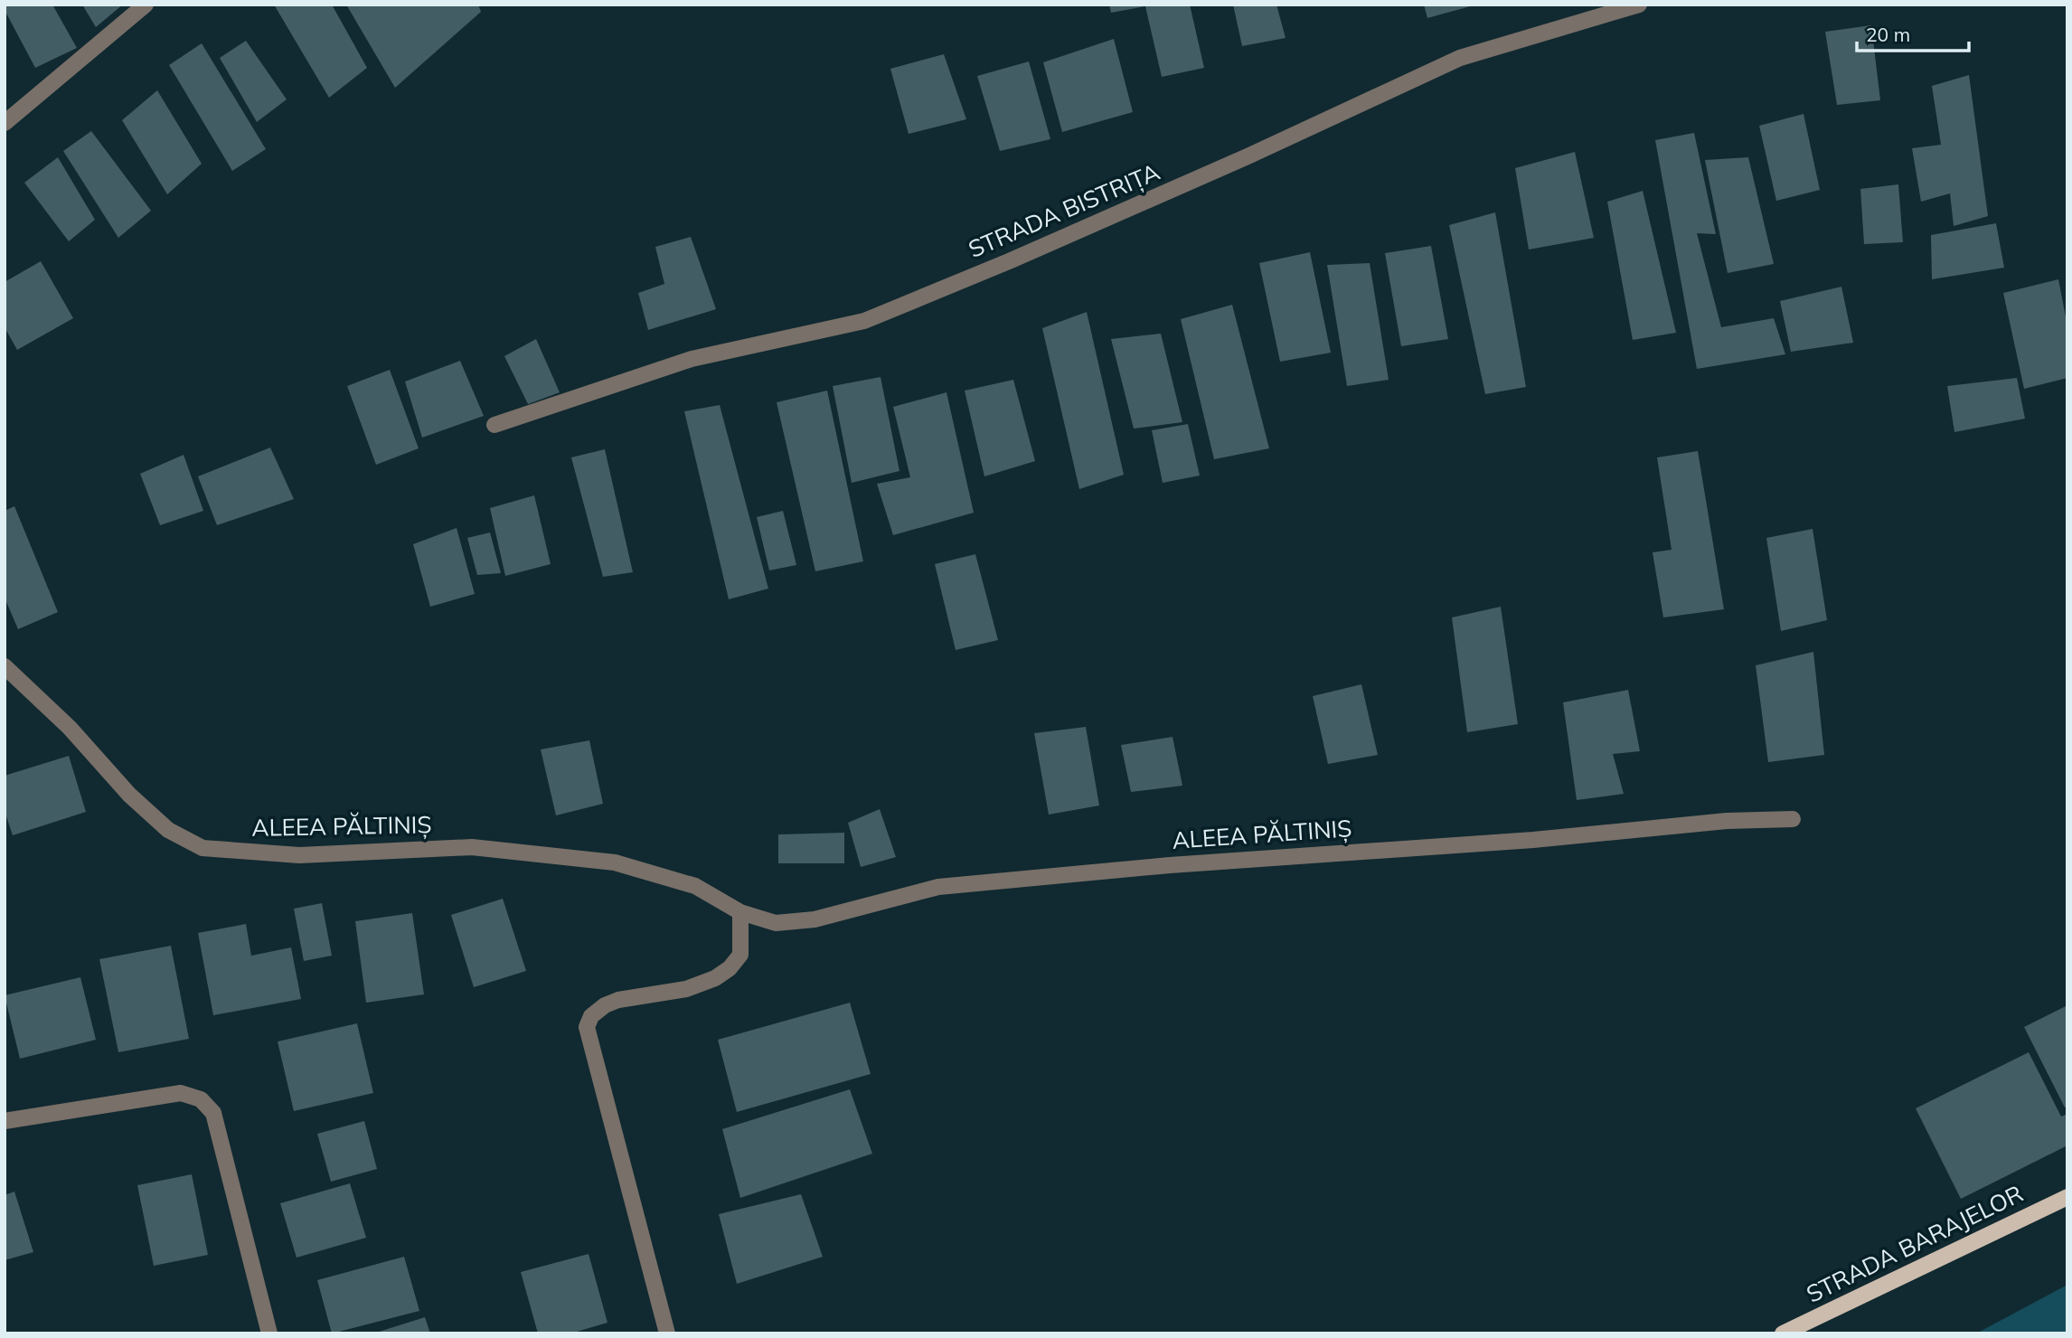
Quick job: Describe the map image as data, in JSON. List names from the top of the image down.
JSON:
{
  "streets": {
    "main road": ["STRADA BARAJELOR"],
    "street": ["STRADA BISTRIȚA", "ALEEA PĂLTINIȘ"]
  },
  "scale_bar": "20 m"
}
